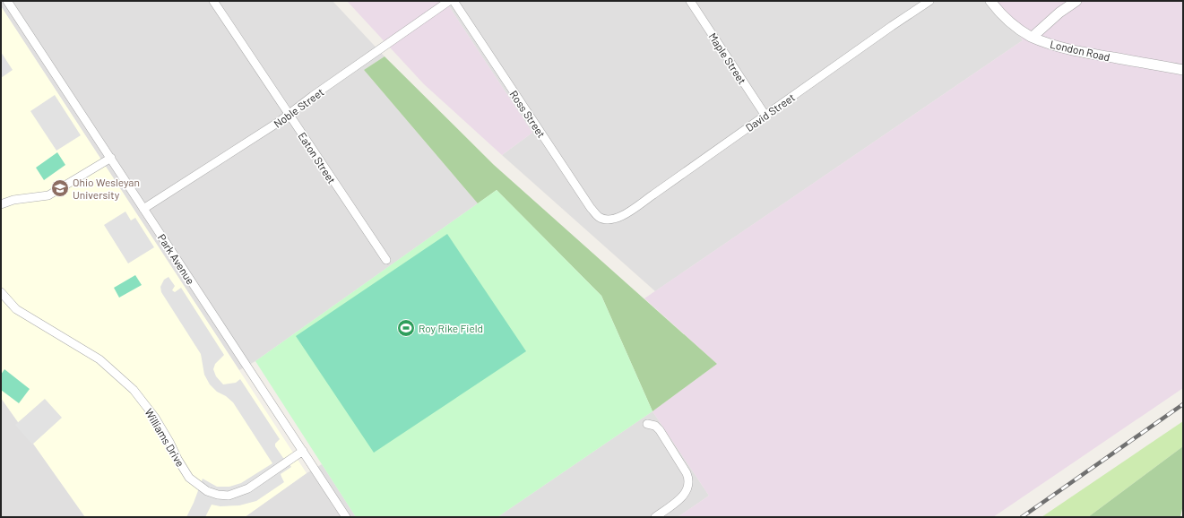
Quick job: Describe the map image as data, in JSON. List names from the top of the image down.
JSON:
{
  "streets": {
    "street": [
      "London Road",
      "Maple Street",
      "Noble Street",
      "David Street",
      "Ross Street",
      "Eaton Street",
      "Park Avenue",
      "Williams Drive"
    ]
  },
  "crossings": [
    ["Maple Street", "David Street"],
    ["Noble Street", "Eaton Street"],
    ["Noble Street", "Park Avenue"],
    ["David Street", "Ross Street"],
    ["Park Avenue", "Williams Drive"]
  ],
  "places": {
    "school or university": ["Ohio Wesleyan University"],
    "sports": ["Roy Rike Field"]
  }
}
